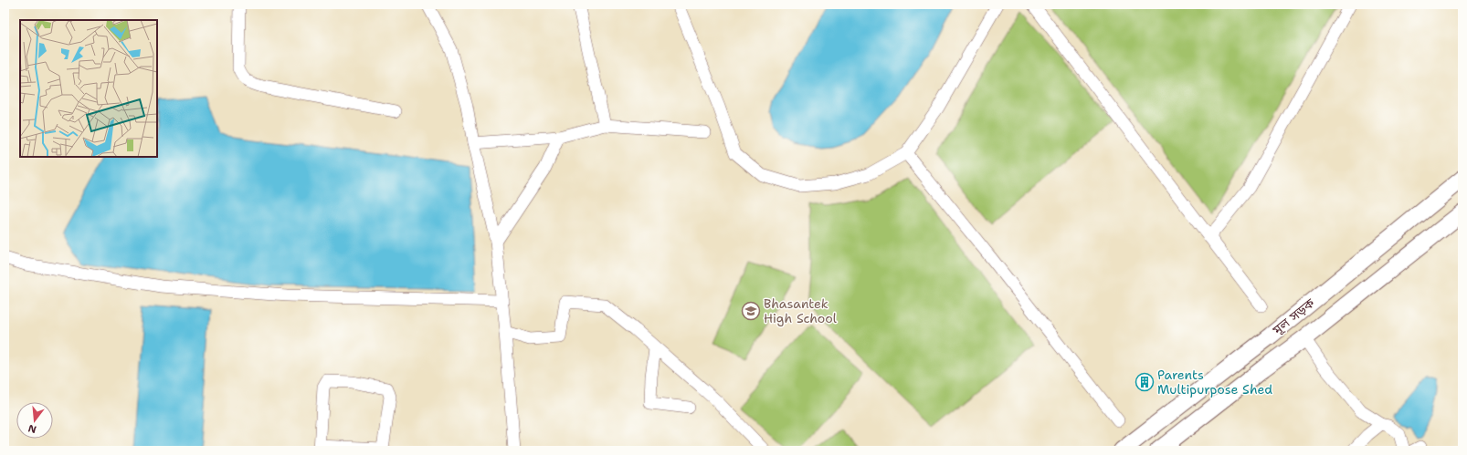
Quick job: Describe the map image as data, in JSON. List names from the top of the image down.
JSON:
{
  "streets": {
    "street": ["মূল সড়ক"]
  },
  "places": {
    "school or university": ["Bhasantek High School"],
    "building": ["Parents Multipurpose Shed"]
  },
  "north": "bottom"
}
